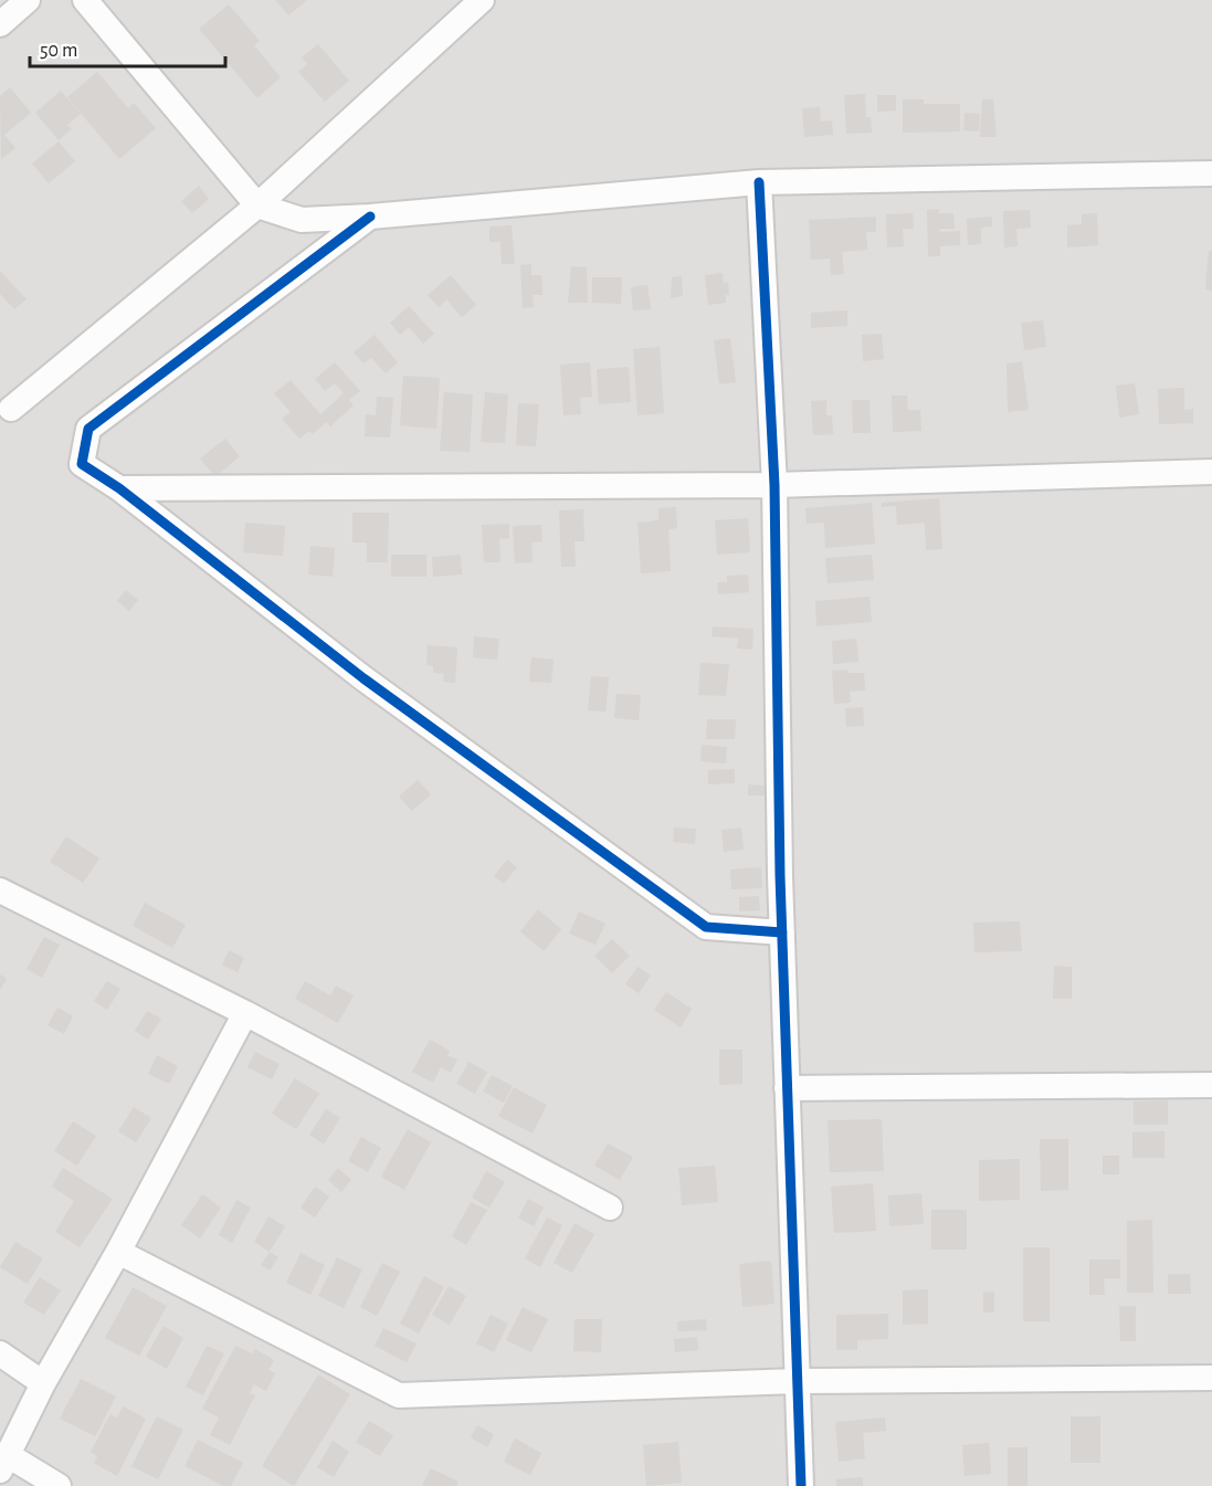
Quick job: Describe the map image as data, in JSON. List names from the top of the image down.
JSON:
{
  "scale_bar": "50 m"
}
